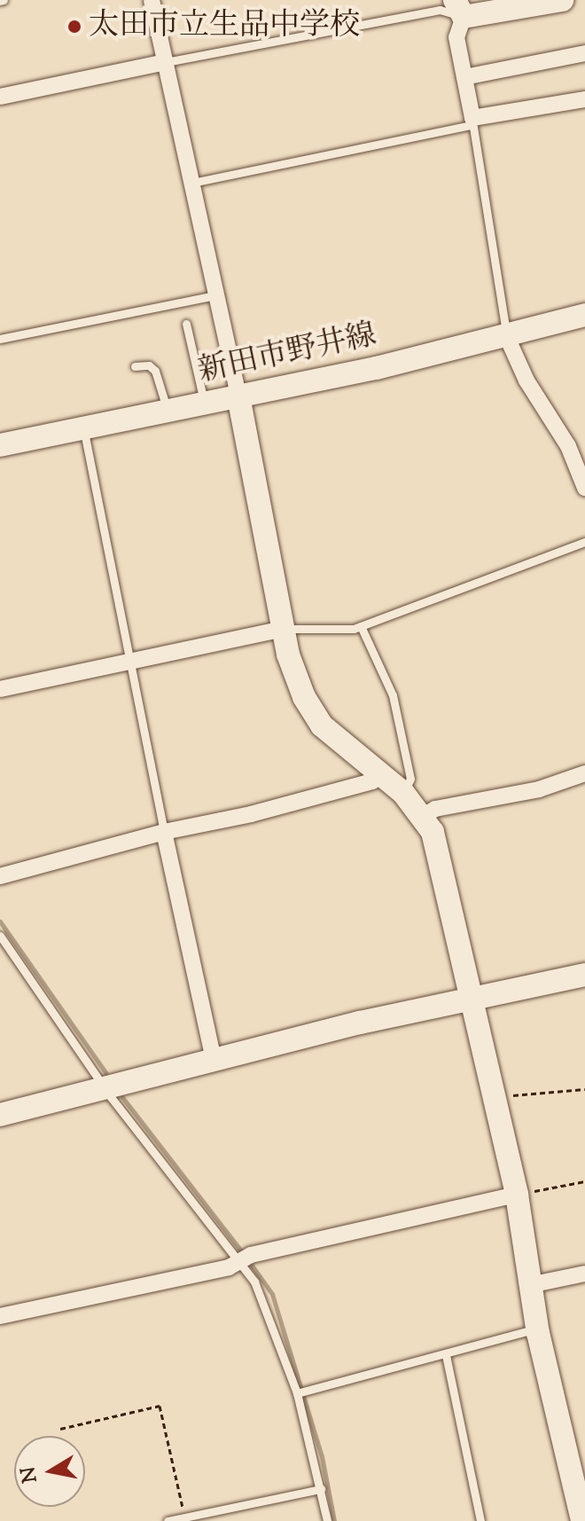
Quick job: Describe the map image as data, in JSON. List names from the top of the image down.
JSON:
{
  "streets": {
    "street": ["新田市野井線"]
  },
  "places": ["太田市立生品中学校"],
  "north": "left"
}
